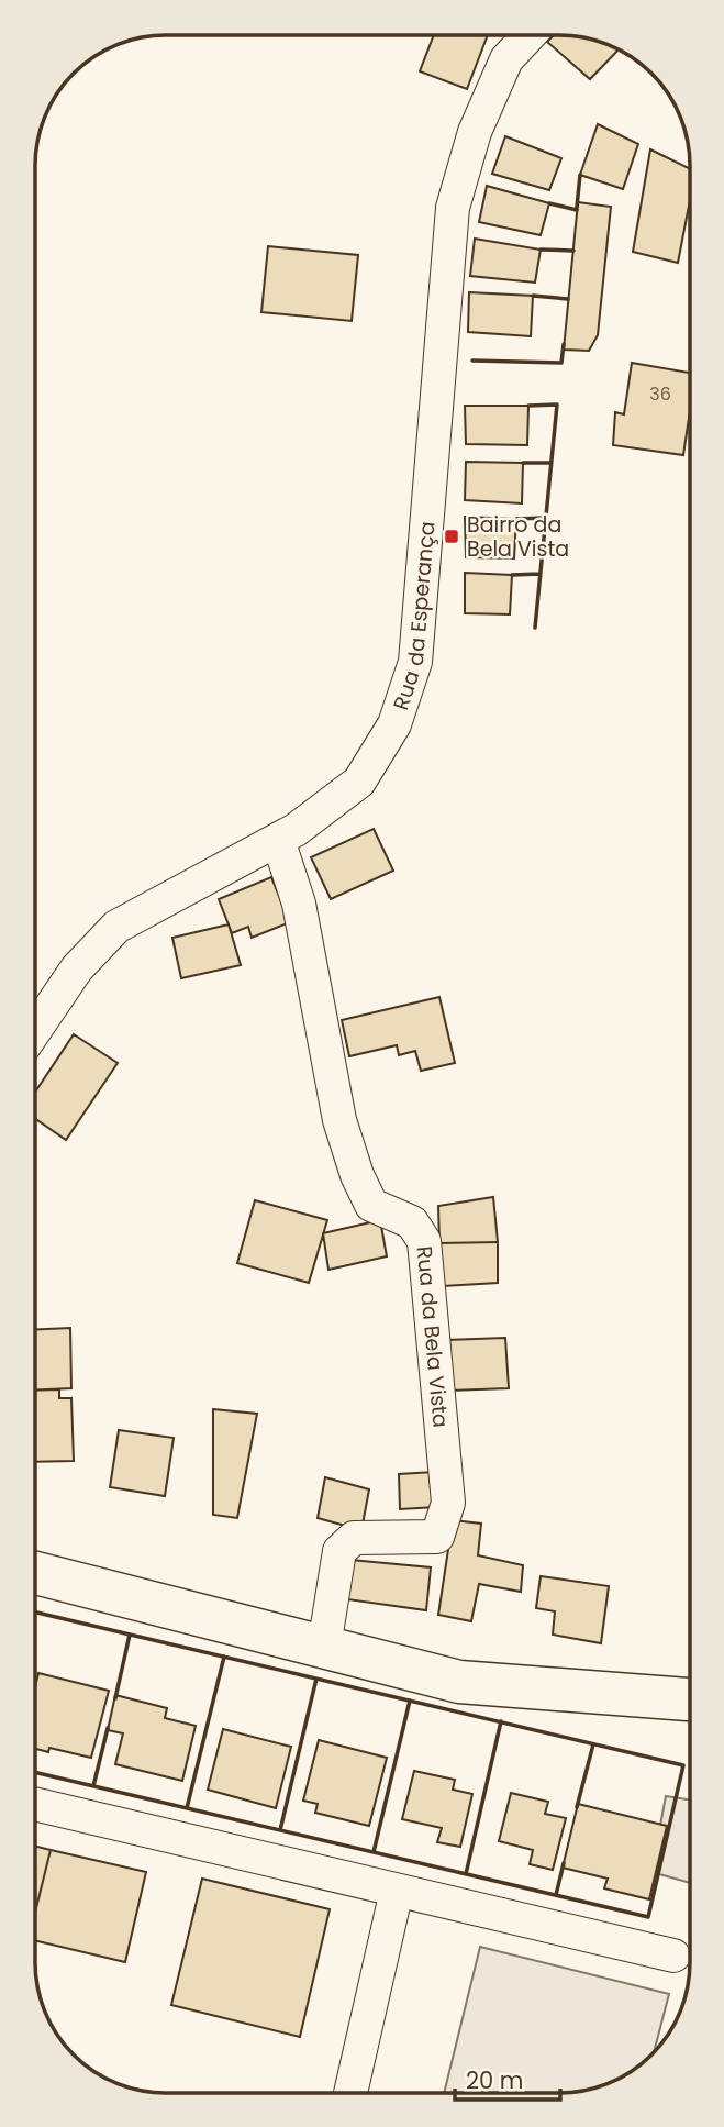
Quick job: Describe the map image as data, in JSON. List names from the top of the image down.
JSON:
{
  "streets": {
    "street": ["Rua da Esperança", "Rua da Bela Vista"]
  },
  "crossings": [
    ["Rua da Esperança", "Rua da Bela Vista"]
  ],
  "places": {
    "transit": ["Bairro da Bela Vista"]
  },
  "house_numbers": ["36"],
  "scale_bar": "20 m"
}
